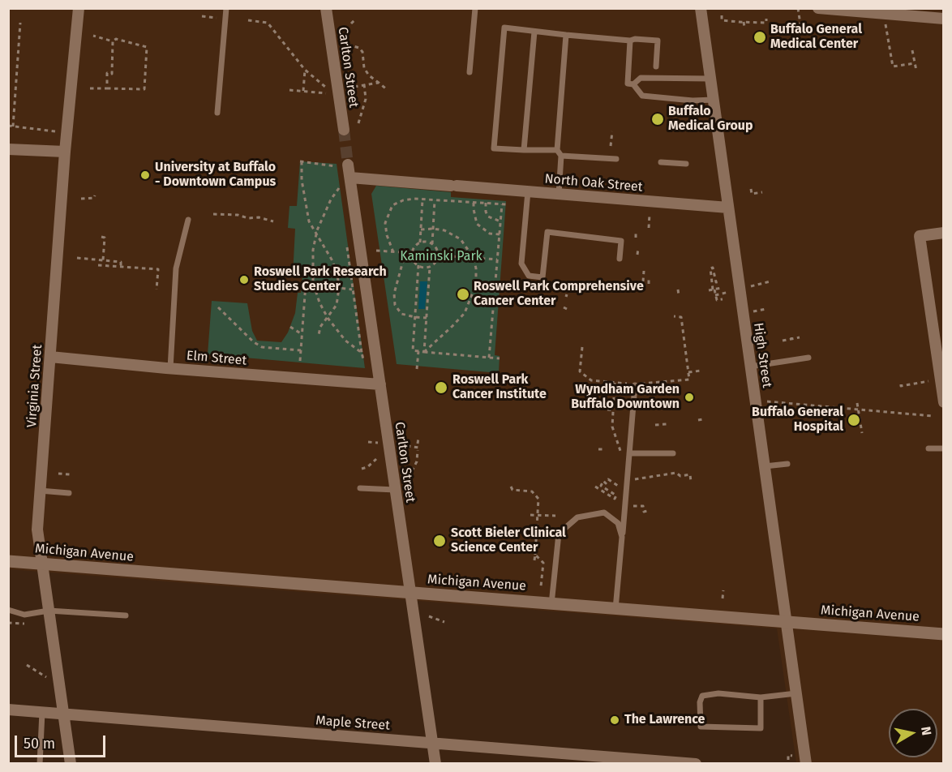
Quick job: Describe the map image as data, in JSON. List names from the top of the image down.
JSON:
{
  "streets": {
    "street": [
      "Carlton Street",
      "North Oak Street",
      "High Street",
      "Elm Street",
      "Virginia Street",
      "Michigan Avenue",
      "Maple Street"
    ]
  },
  "crossings": [
    ["Carlton Street", "North Oak Street"],
    ["Carlton Street", "Elm Street"],
    ["Carlton Street", "Michigan Avenue"],
    ["Carlton Street", "Maple Street"],
    ["North Oak Street", "High Street"],
    ["High Street", "Michigan Avenue"],
    ["Elm Street", "Virginia Street"],
    ["Virginia Street", "Michigan Avenue"],
    ["Virginia Street", "Maple Street"]
  ],
  "parks": ["Kaminski Park"],
  "places": [
    "Buffalo General Medical Center",
    "Buffalo Medical Group",
    "University at Buffalo - Downtown Campus",
    "Roswell Park Research Studies Center",
    "Roswell Park Comprehensive Cancer Center",
    "Roswell Park Cancer Institute",
    "Wyndham Garden Buffalo Downtown",
    "Buffalo General Hospital",
    "Scott Bieler Clinical Science Center",
    "The Lawrence"
  ],
  "scale_bar": "50 m",
  "north": "right"
}
